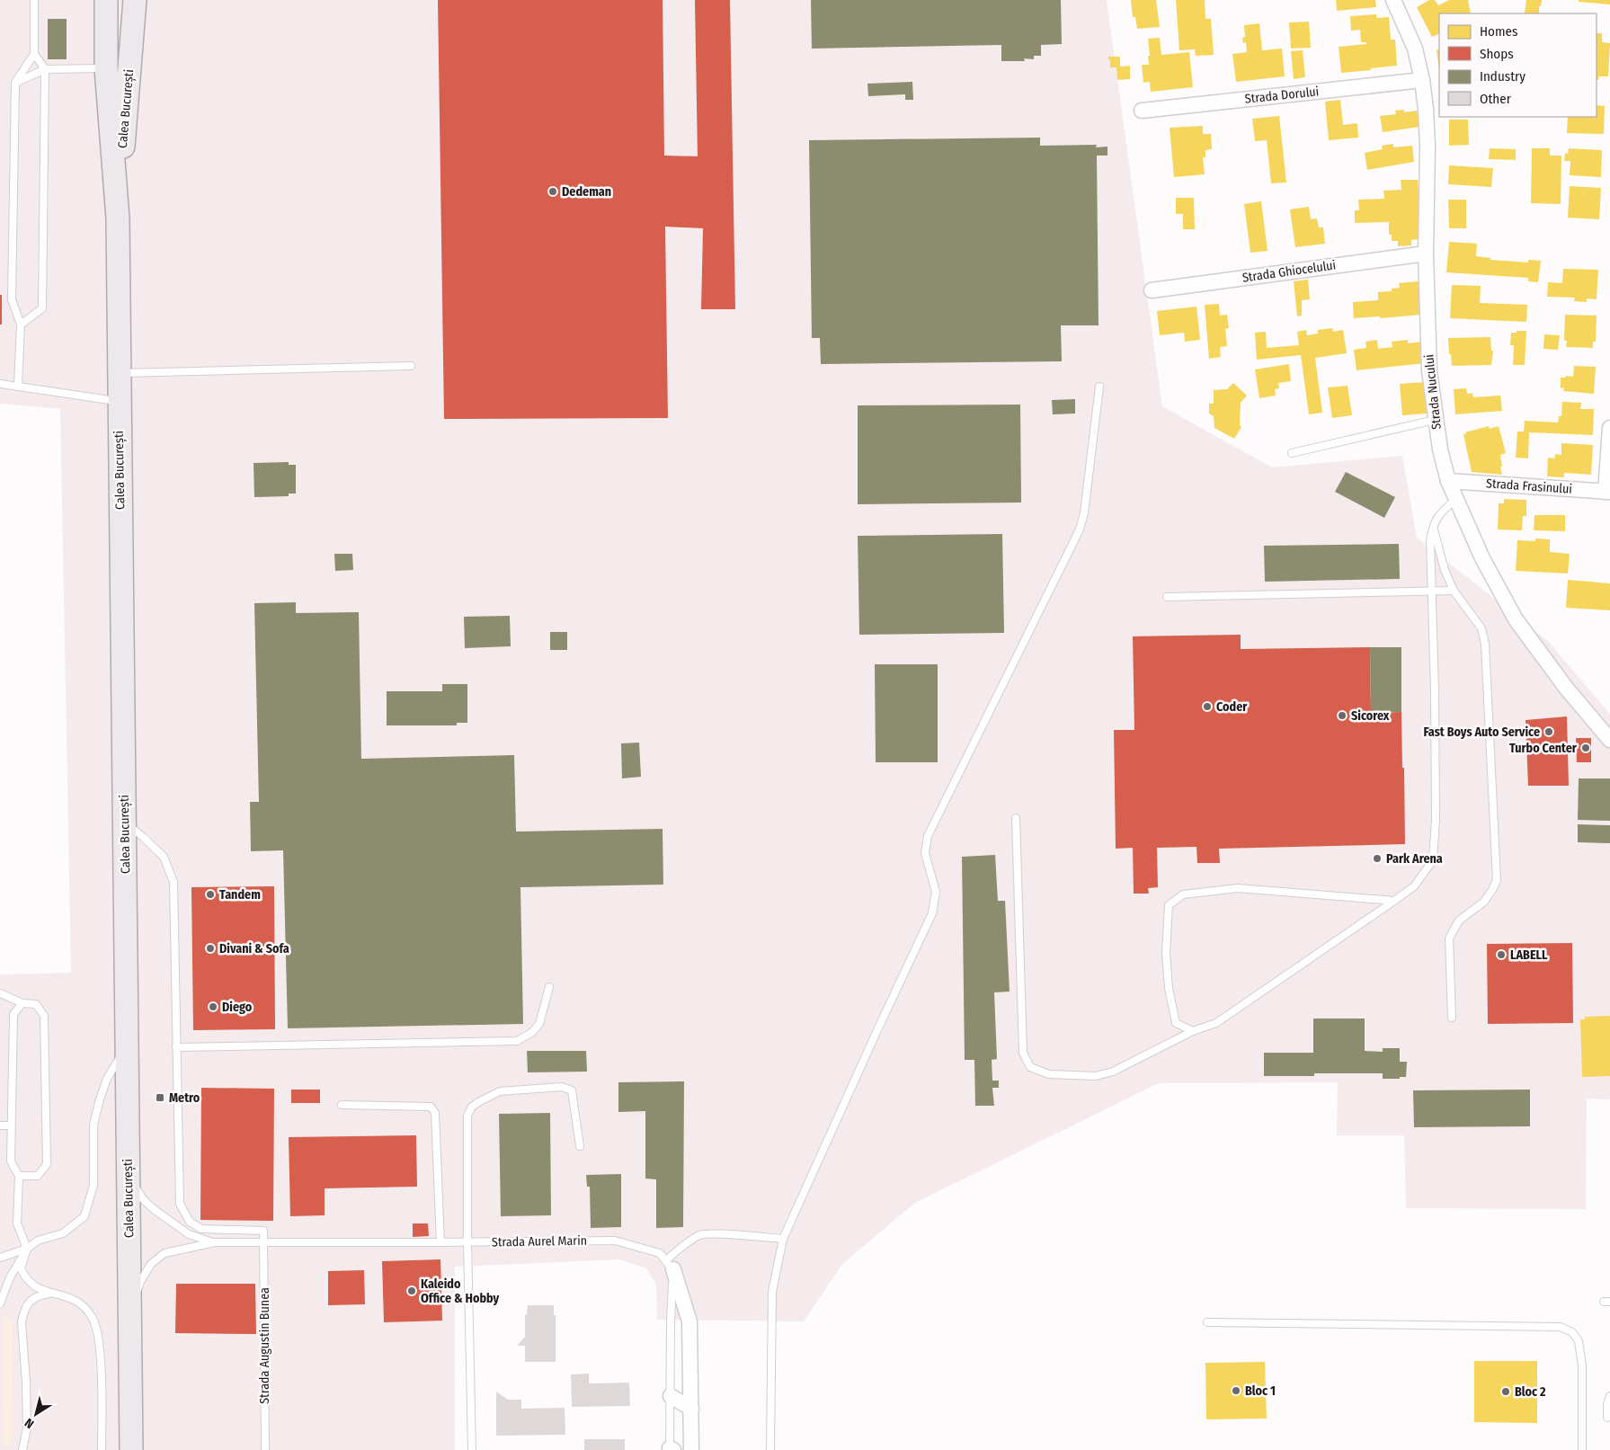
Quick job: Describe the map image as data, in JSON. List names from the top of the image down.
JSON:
{
  "streets": {
    "main road": ["Calea București"],
    "street": [
      "Strada Dorului",
      "Strada Ghiocelului",
      "Strada Nucului",
      "Strada Frasinului"
    ],
    "lane": ["Strada Aurel Marin", "Strada Augustin Bunea"]
  },
  "crossings": [
    ["Strada Dorului", "Strada Nucului"],
    ["Calea București", "Strada Aurel Marin"],
    ["Strada Ghiocelului", "Strada Nucului"],
    ["Strada Nucului", "Strada Frasinului"],
    ["Strada Aurel Marin", "Strada Augustin Bunea"]
  ],
  "places": {
    "other": [
      "Dedeman",
      "Coder",
      "Sicorex",
      "Fast Boys Auto Service",
      "Turbo Center",
      "Park Arena",
      "Tandem",
      "Divani & Sofa",
      "LABELL",
      "Diego",
      "Kaleido Office & Hobby",
      "Bloc 1",
      "Bloc 2"
    ],
    "transit": ["Metro"]
  },
  "legend": [
    "Homes",
    "Shops",
    "Industry",
    "Other"
  ],
  "north": "bottom left"
}
